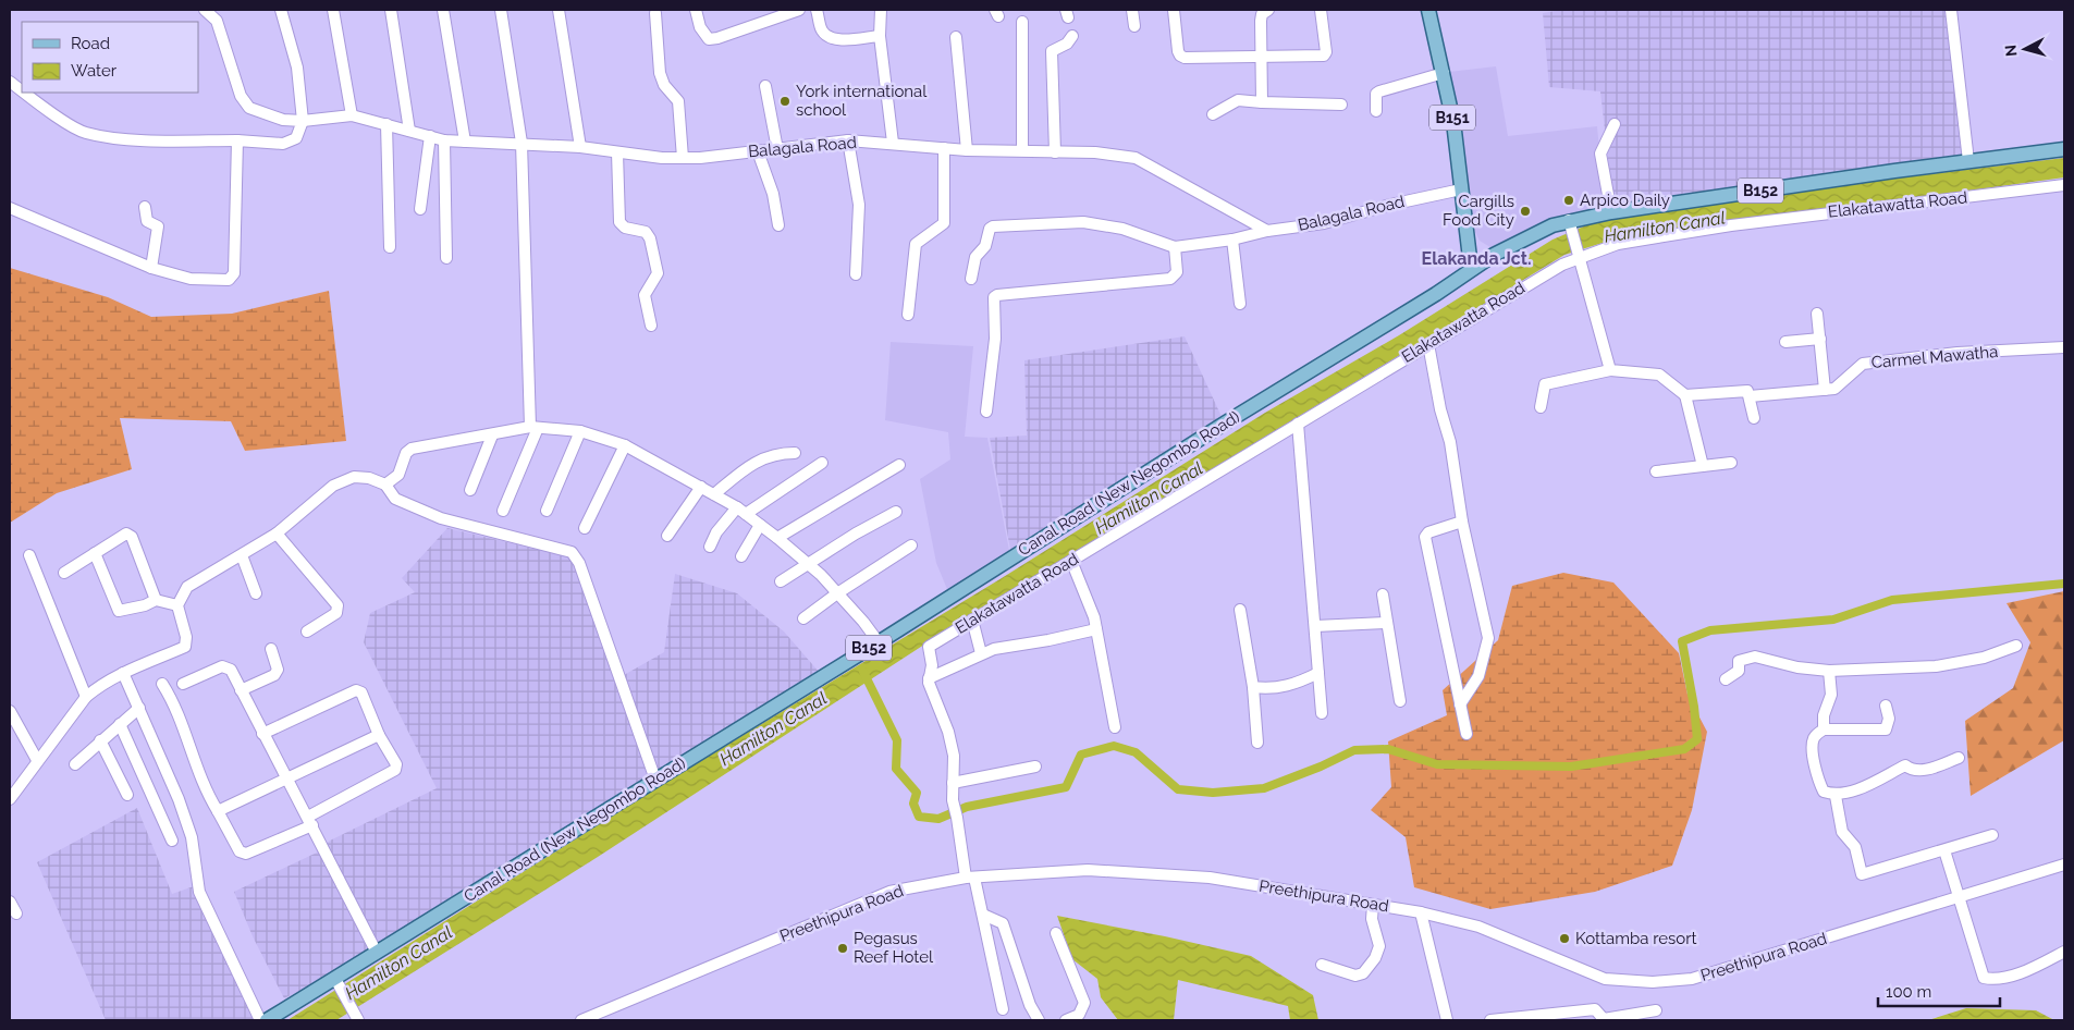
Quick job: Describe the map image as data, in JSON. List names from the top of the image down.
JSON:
{
  "streets": {
    "main road": ["B151", "B152", "Canal Road (New Negombo Road)"],
    "street": [
      "Balagala Road",
      "Elakatawatta Road",
      "Carmel Mawatha",
      "Preethipura Road"
    ]
  },
  "crossings": [
    ["B151", "Balagala Road"],
    ["B151", "Canal Road (New Negombo Road)"]
  ],
  "districts": ["Elakanda Jct."],
  "water": ["Hamilton Canal"],
  "places": [
    "York international school",
    "Arpico Daily",
    "Cargills Food City",
    "Kottamba resort",
    "Pegasus Reef Hotel"
  ],
  "legend": ["Road", "Water"],
  "scale_bar": "100 m",
  "north": "left"
}
